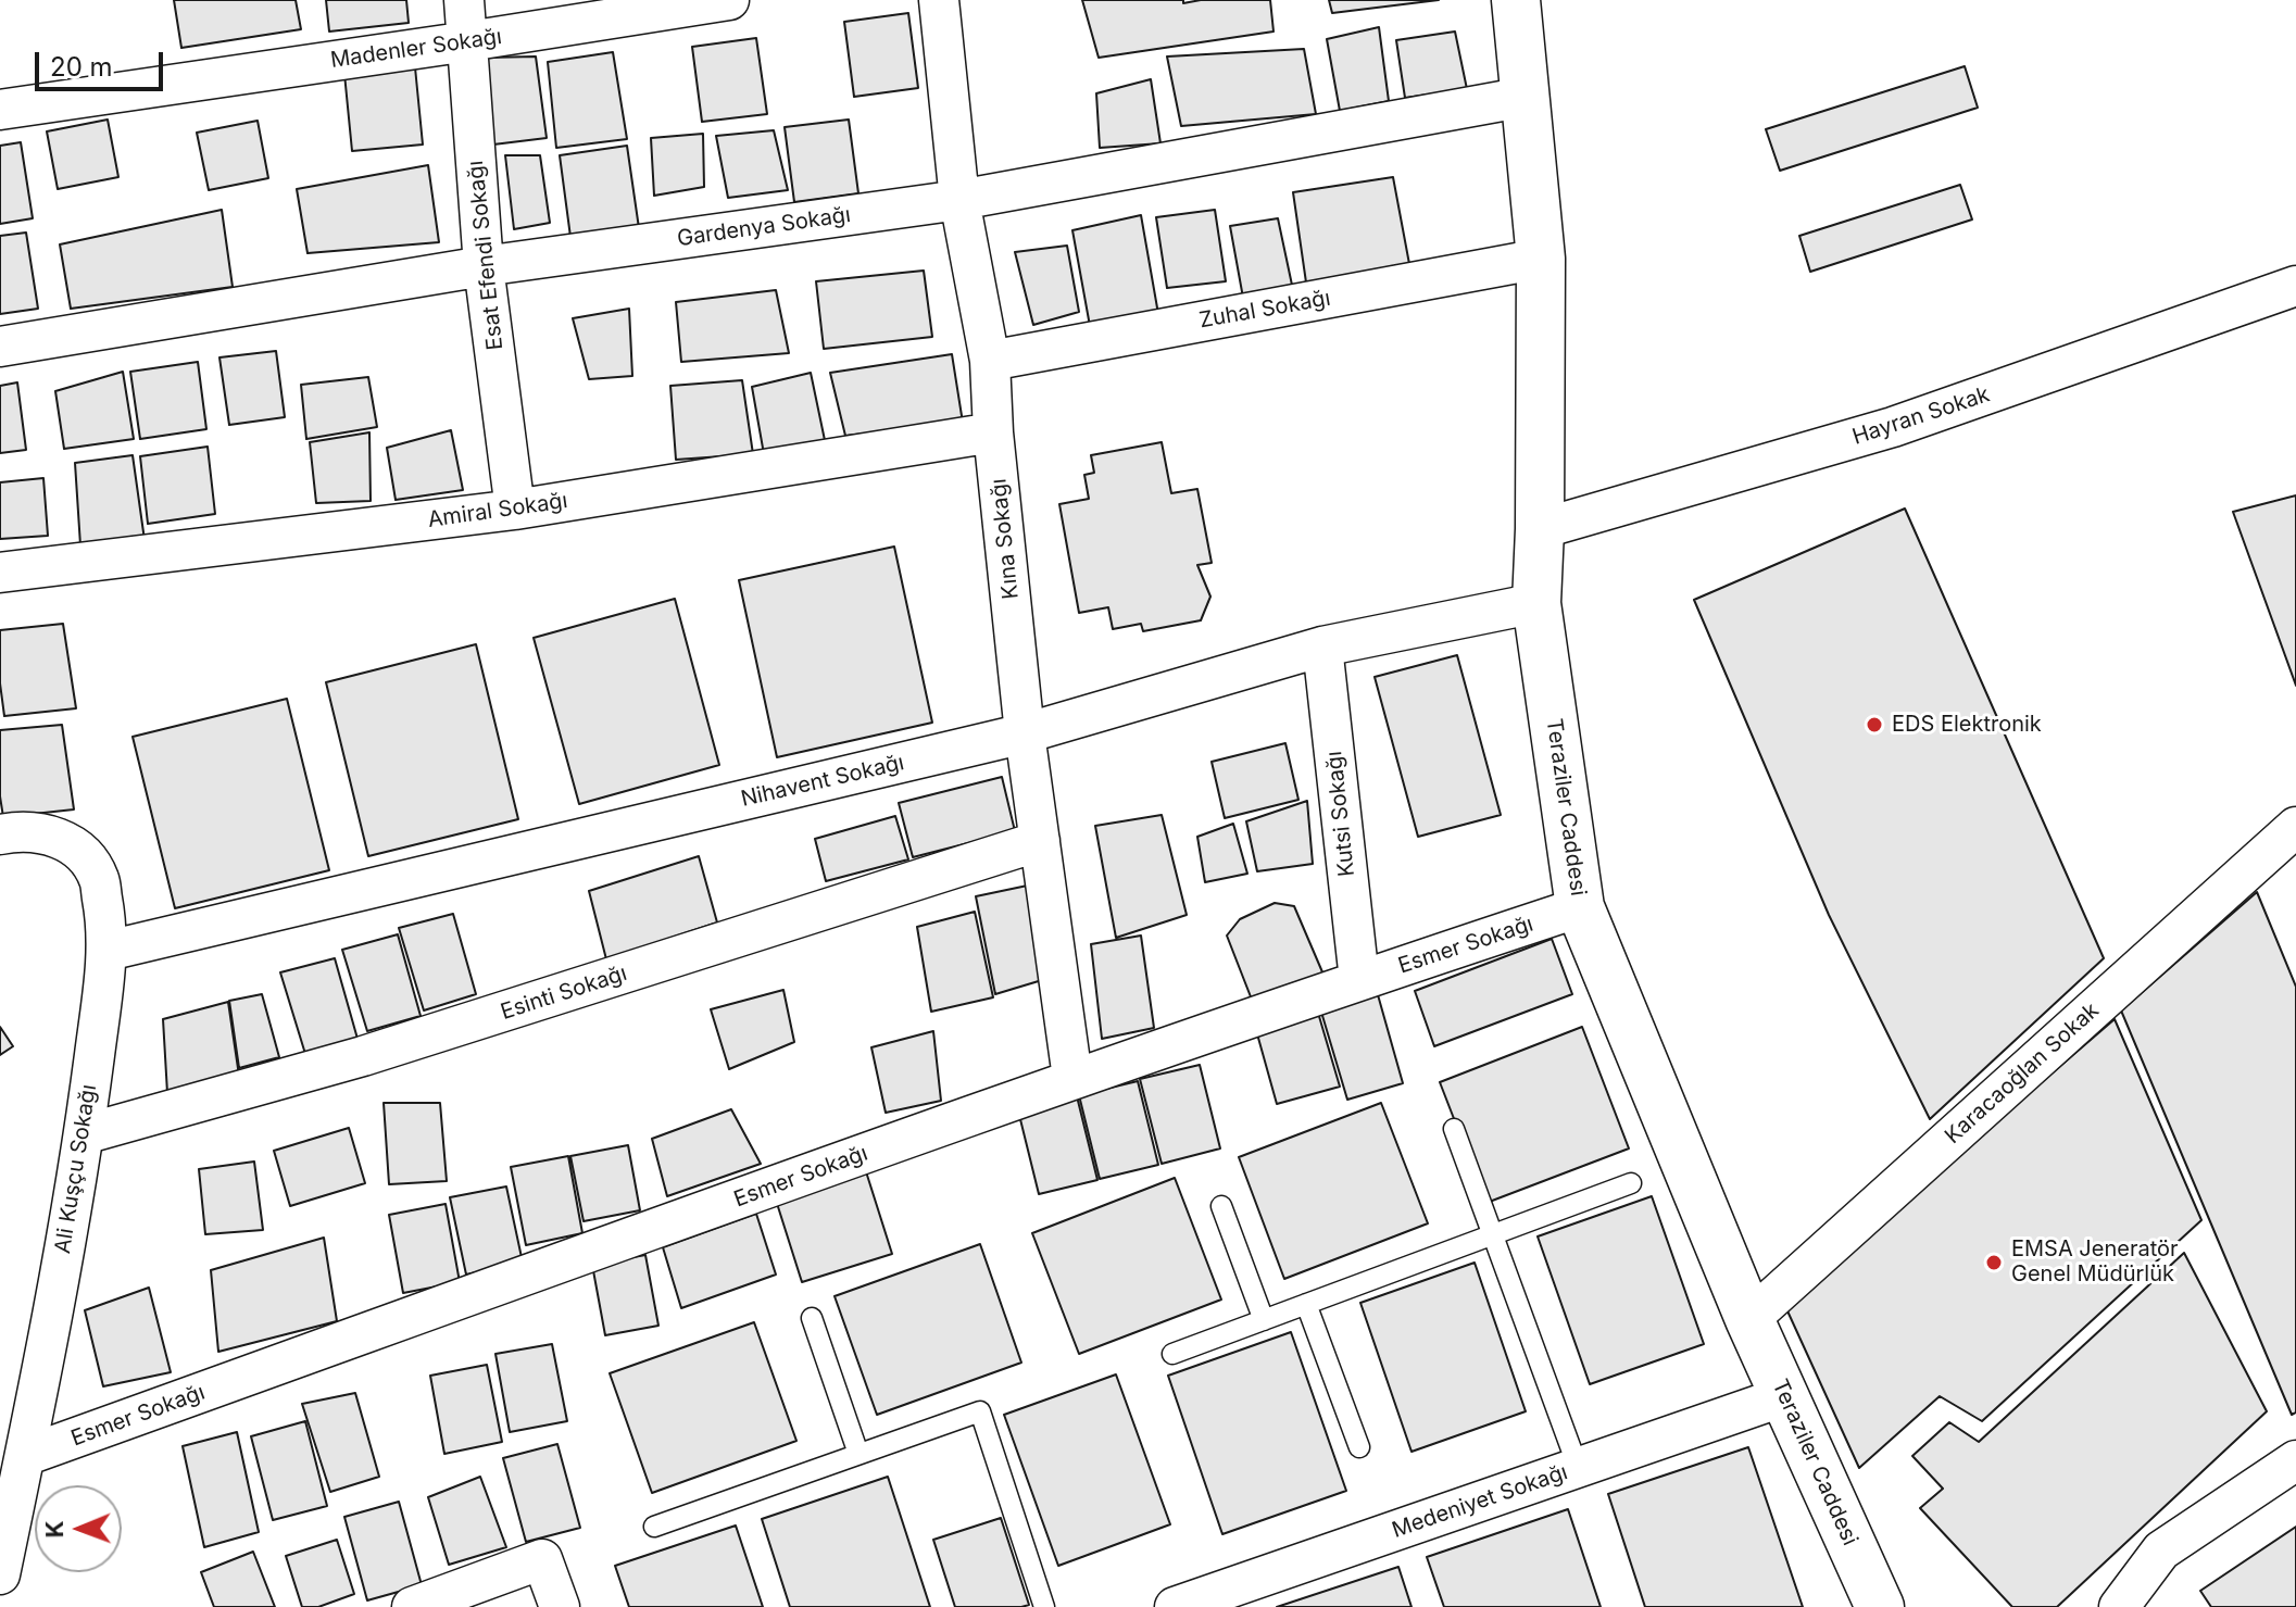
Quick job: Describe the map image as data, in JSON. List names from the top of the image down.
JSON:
{
  "streets": {
    "main road": ["Teraziler Caddesi"],
    "street": [
      "Madenler Sokağı",
      "Gardenya Sokağı",
      "Esat Efendi Sokağı",
      "Zuhal Sokağı",
      "Hayran Sokak",
      "Amiral Sokağı",
      "Kına Sokağı",
      "Nihavent Sokağı",
      "Kutsi Sokağı",
      "Esmer Sokağı",
      "Esinti Sokağı",
      "Karacaoğlan Sokak",
      "Ali Kuşçu Sokağı",
      "Medeniyet Sokağı"
    ]
  },
  "crossings": [
    ["Madenler Sokağı", "Esat Efendi Sokağı"],
    ["Gardenya Sokağı", "Esat Efendi Sokağı"],
    ["Gardenya Sokağı", "Kına Sokağı"],
    ["Gardenya Sokağı", "Teraziler Caddesi"],
    ["Esat Efendi Sokağı", "Amiral Sokağı"],
    ["Zuhal Sokağı", "Kına Sokağı"],
    ["Zuhal Sokağı", "Teraziler Caddesi"],
    ["Hayran Sokak", "Teraziler Caddesi"],
    ["Amiral Sokağı", "Kına Sokağı"],
    ["Kına Sokağı", "Nihavent Sokağı"],
    ["Kına Sokağı", "Esmer Sokağı"],
    ["Kına Sokağı", "Esinti Sokağı"],
    ["Nihavent Sokağı", "Teraziler Caddesi"],
    ["Nihavent Sokağı", "Kutsi Sokağı"],
    ["Nihavent Sokağı", "Ali Kuşçu Sokağı"],
    ["Teraziler Caddesi", "Esmer Sokağı"],
    ["Teraziler Caddesi", "Karacaoğlan Sokak"],
    ["Teraziler Caddesi", "Medeniyet Sokağı"],
    ["Kutsi Sokağı", "Esmer Sokağı"],
    ["Esmer Sokağı", "Ali Kuşçu Sokağı"],
    ["Esinti Sokağı", "Ali Kuşçu Sokağı"]
  ],
  "places": ["EDS Elektronik", "EMSA Jeneratör Genel Müdürlük"],
  "scale_bar": "20 m",
  "north": "left"
}
